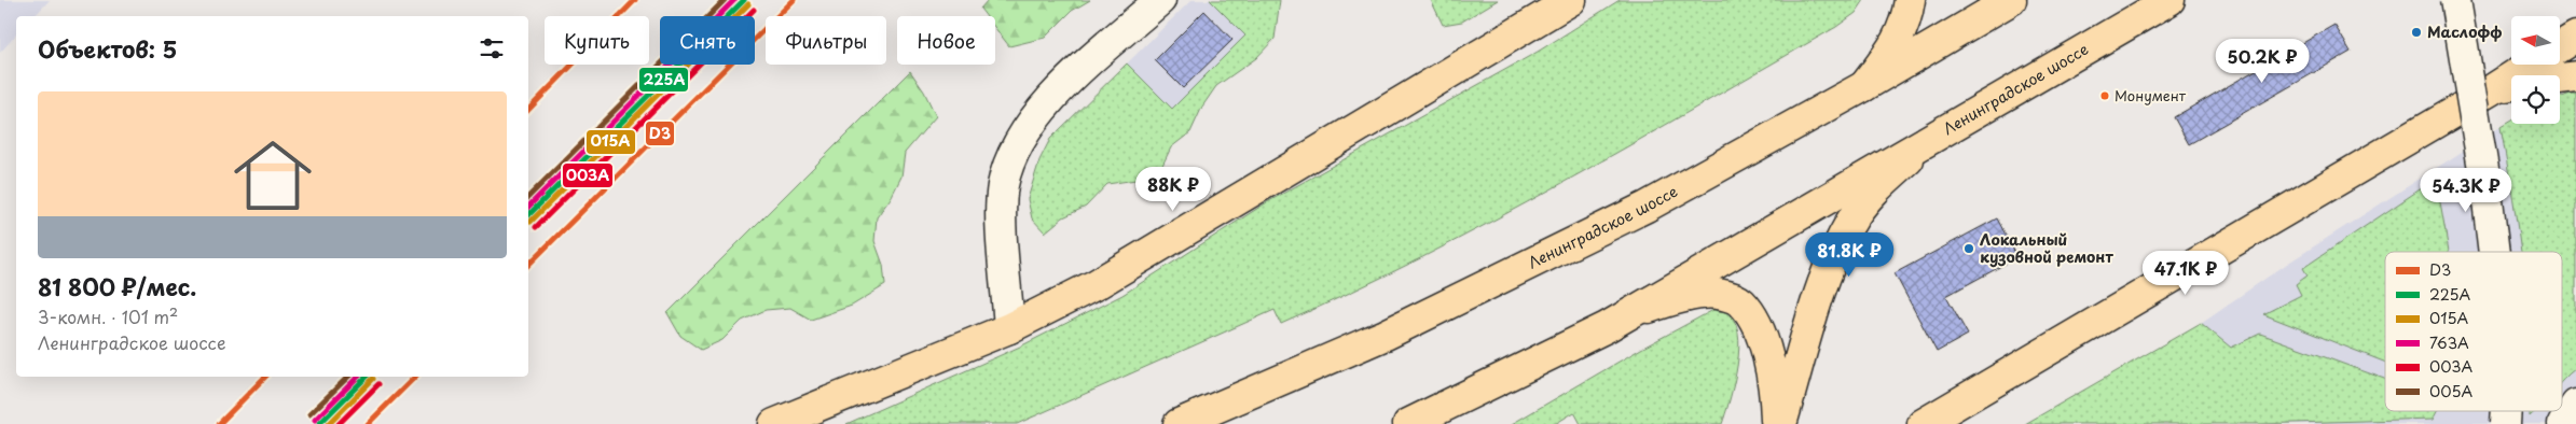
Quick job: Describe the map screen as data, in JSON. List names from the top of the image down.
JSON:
{
  "streets": {
    "main road": ["Ленинградское шоссе"]
  },
  "places": ["Маслофф", "Монумент", "Локальный кузовной ремонт"],
  "lines": [
    "transit line D3",
    "transit line 225А",
    "transit line 763А",
    "transit line 005А",
    "transit line 015А",
    "transit line 003А"
  ],
  "legend": [
    "D3",
    "225А",
    "015А",
    "763А",
    "003А",
    "005А"
  ],
  "north": "left",
  "page": {
    "chip": [
      "Купить",
      "Снять",
      "Фильтры",
      "Новое"
    ],
    "heading": "Объектов: 5",
    "price": [
      "50.2K ₽",
      "88K ₽",
      "54.3K ₽",
      "81.8K ₽",
      "47.1K ₽"
    ],
    "list": [
      {
        "name": "81 800 ₽/мес.",
        "note": "3-комн. · 101 m² · Ленинградское шоссе"
      }
    ]
  }
}
